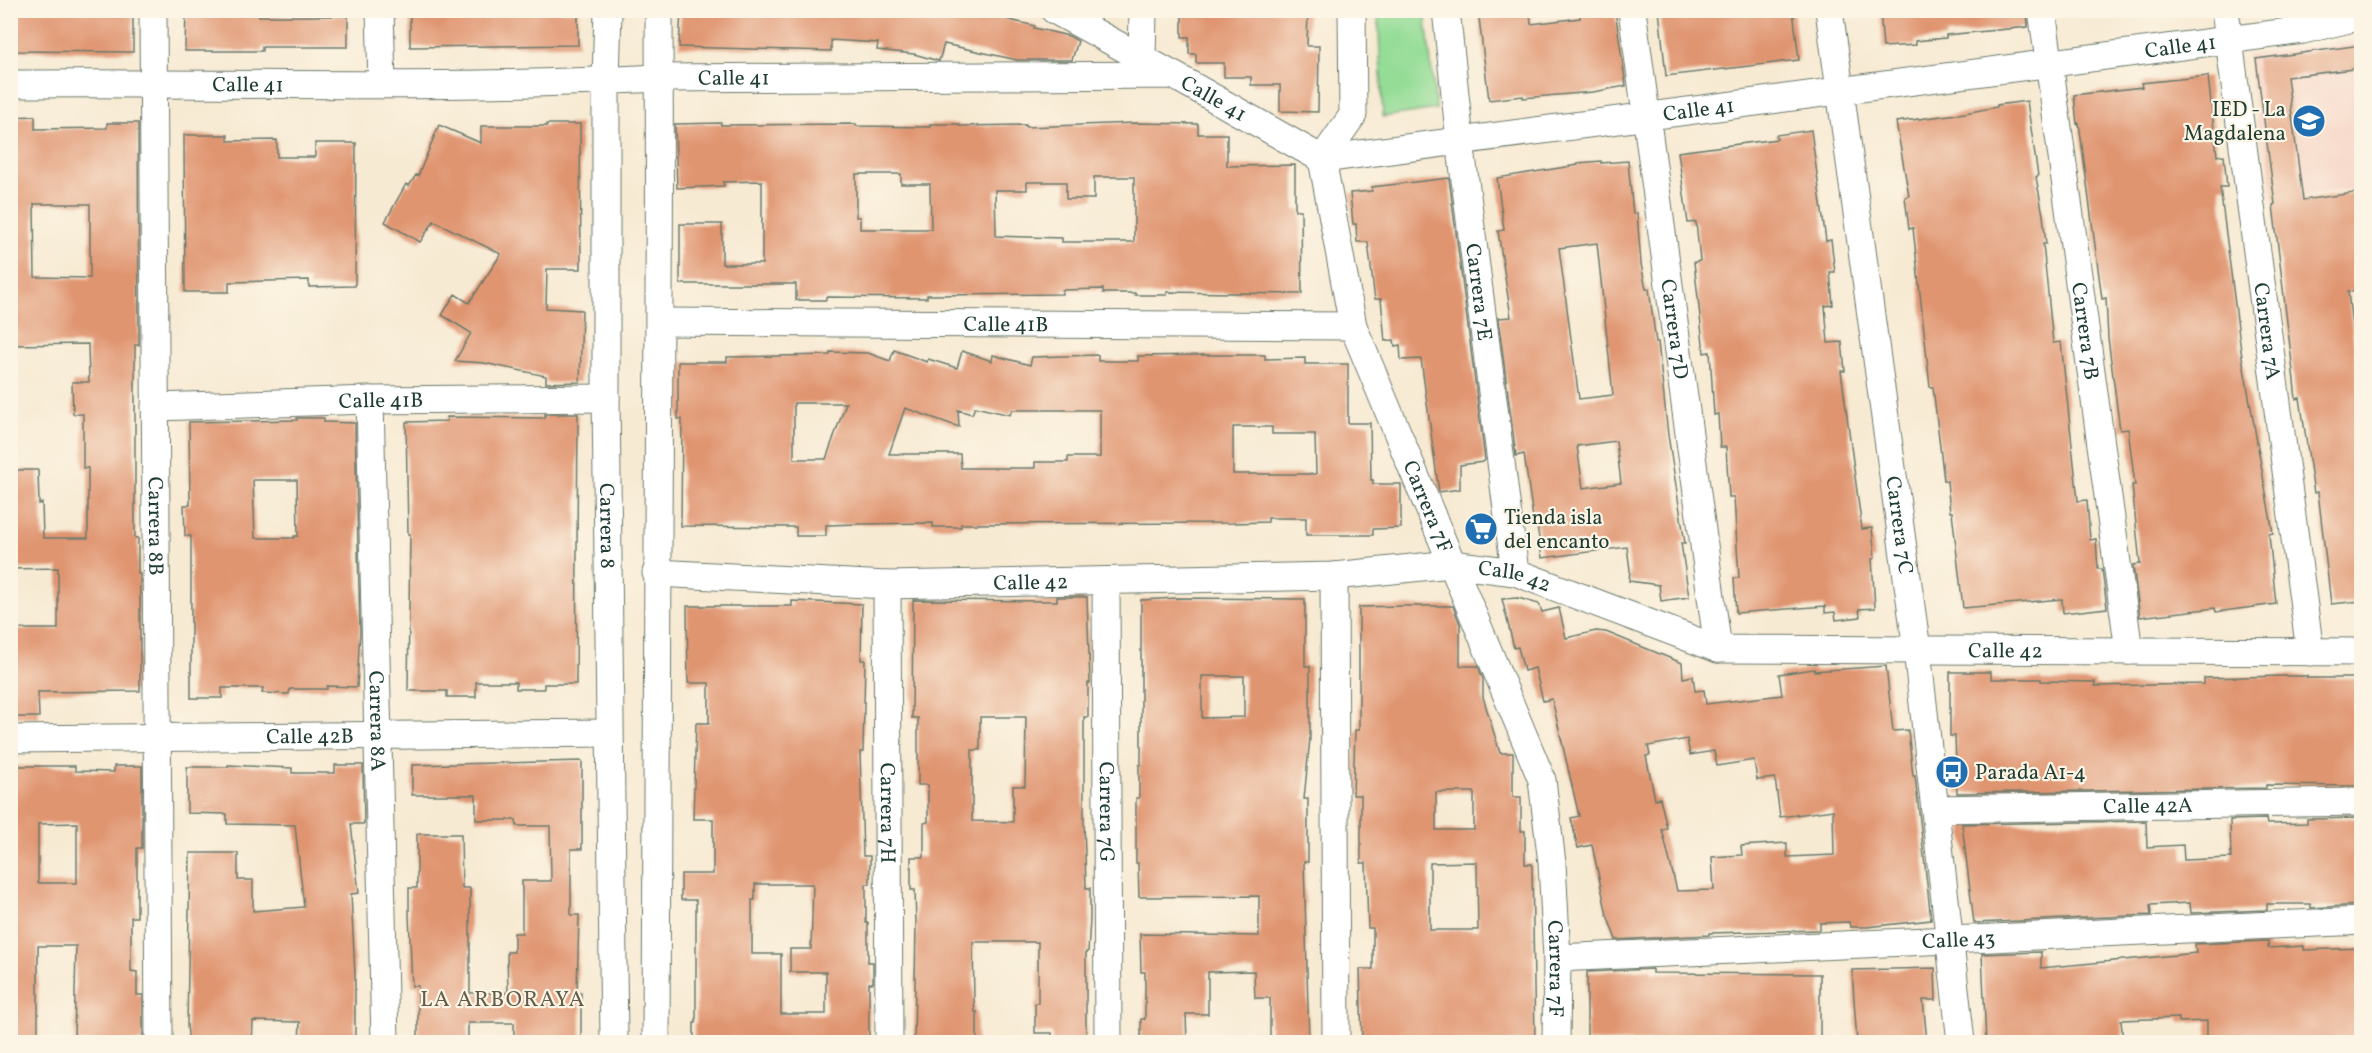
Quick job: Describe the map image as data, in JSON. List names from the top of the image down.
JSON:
{
  "streets": {
    "street": [
      "Calle 41",
      "Carrera 7E",
      "Calle 41B",
      "Carrera 7D",
      "Carrera 7B",
      "Carrera 7A",
      "Carrera 7F",
      "Carrera 7C",
      "Carrera 8B",
      "Carrera 8",
      "Calle 42",
      "Carrera 8A",
      "Calle 42B",
      "Calle 42A",
      "Carrera 7G",
      "Carrera 7H",
      "Calle 43"
    ]
  },
  "crossings": [
    ["Calle 41", "Carrera 7E"],
    ["Calle 41", "Carrera 7D"],
    ["Calle 41", "Carrera 7B"],
    ["Calle 41", "Carrera 7A"],
    ["Calle 41", "Carrera 7F"],
    ["Calle 41", "Carrera 7C"],
    ["Calle 41", "Carrera 8B"],
    ["Calle 41", "Carrera 8"],
    ["Carrera 7E", "Calle 42"],
    ["Calle 41B", "Carrera 7F"],
    ["Calle 41B", "Carrera 8B"],
    ["Calle 41B", "Carrera 8"],
    ["Calle 41B", "Carrera 8A"],
    ["Carrera 7D", "Calle 42"],
    ["Carrera 7B", "Calle 42"],
    ["Carrera 7A", "Calle 42"],
    ["Carrera 7F", "Calle 42"],
    ["Carrera 7F", "Calle 43"],
    ["Carrera 7C", "Calle 42"],
    ["Carrera 7C", "Calle 42A"],
    ["Carrera 7C", "Calle 43"],
    ["Carrera 8B", "Calle 42B"],
    ["Carrera 8", "Calle 42B"],
    ["Calle 42", "Carrera 7G"],
    ["Calle 42", "Carrera 7H"],
    ["Carrera 8A", "Calle 42B"]
  ],
  "districts": ["LA ARBORAYA"],
  "places": {
    "school or university": ["IED - La Magdalena"],
    "supermarket": ["Tienda isla del encanto"],
    "bus stop": ["Parada A1-4"]
  }
}
